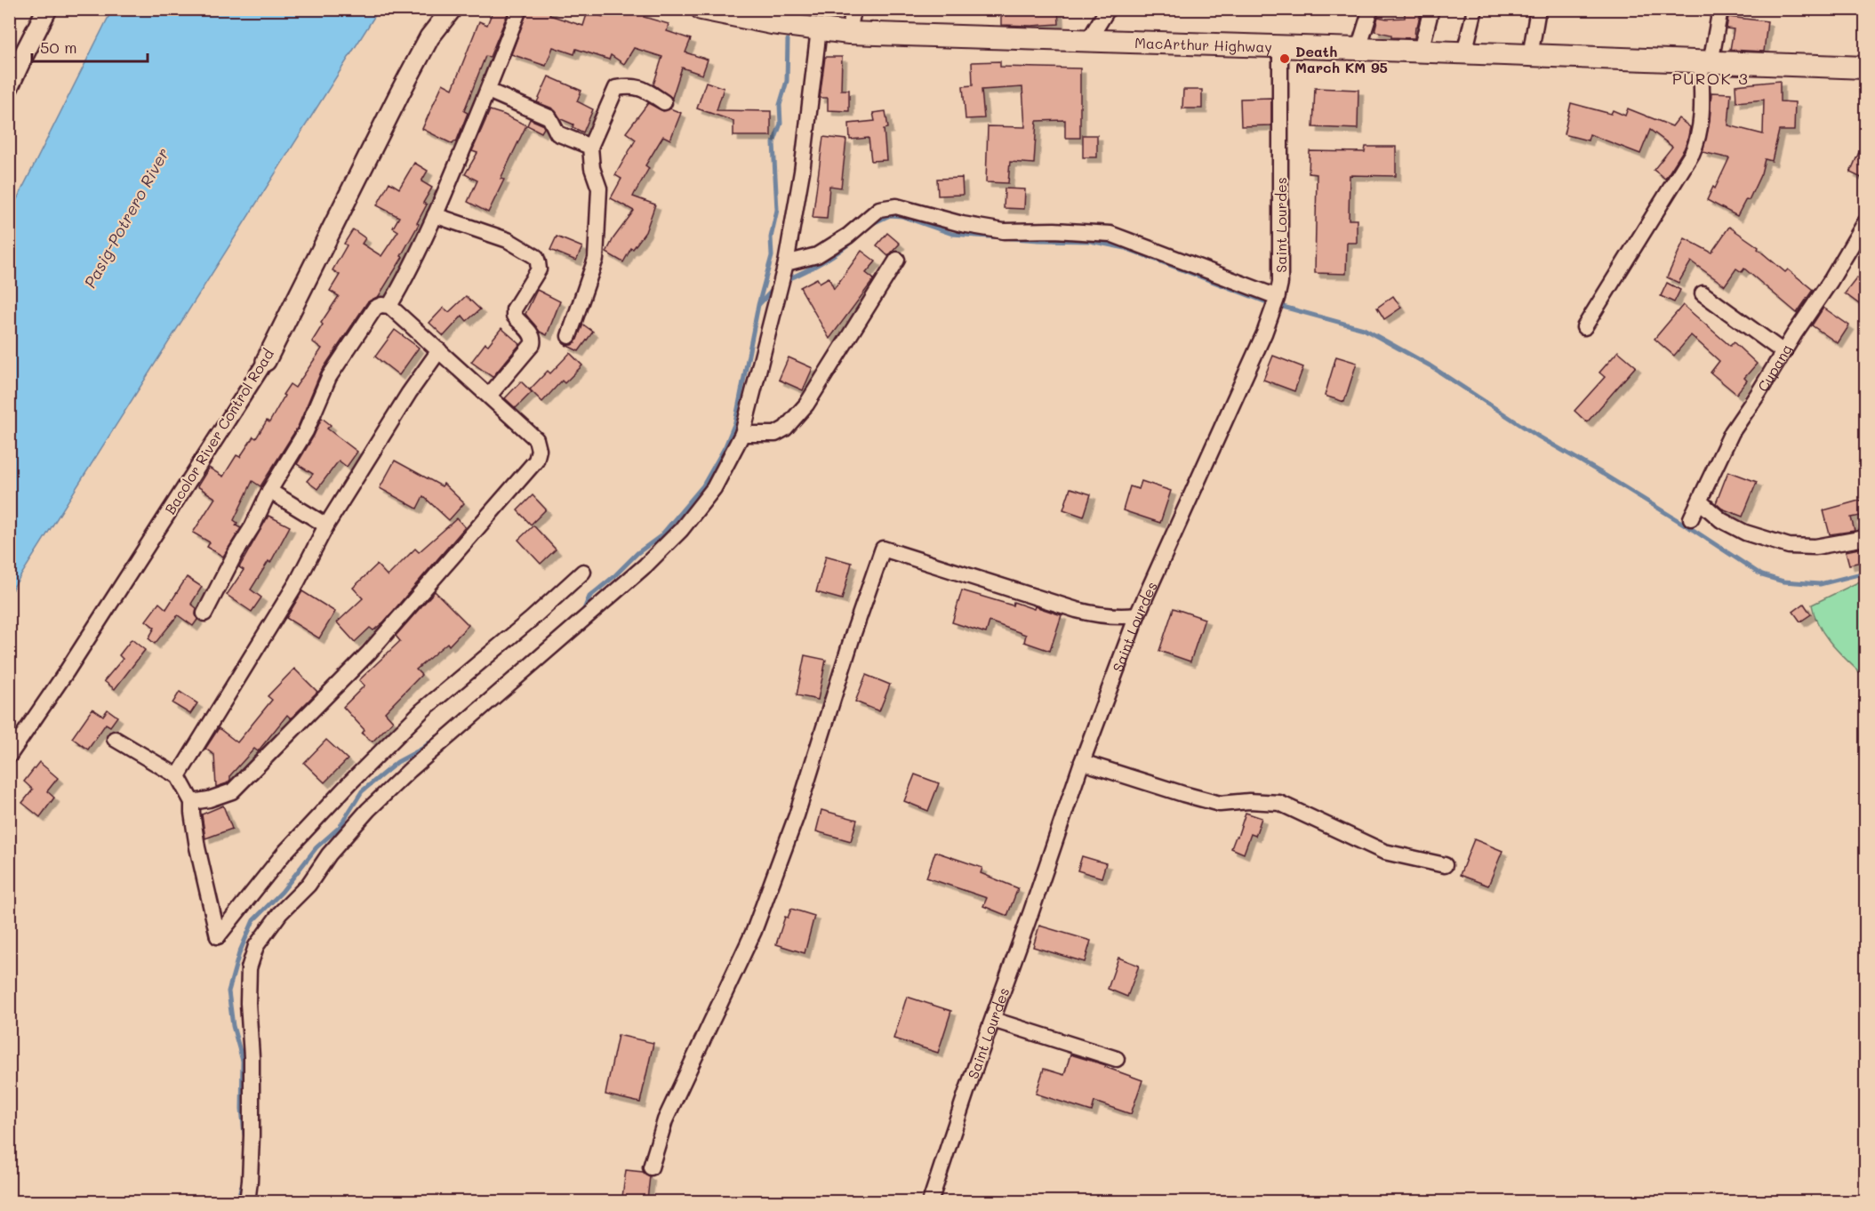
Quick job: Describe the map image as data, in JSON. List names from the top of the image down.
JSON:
{
  "streets": {
    "main road": ["MacArthur Highway"],
    "street": ["Saint Lourdes", "Cupang", "Bacolor River Control Road"]
  },
  "crossings": [
    ["MacArthur Highway", "Saint Lourdes"]
  ],
  "districts": ["PUROK 3"],
  "water": ["Pasig-Potrero River"],
  "places": ["Death March KM 95"],
  "scale_bar": "50 m"
}
